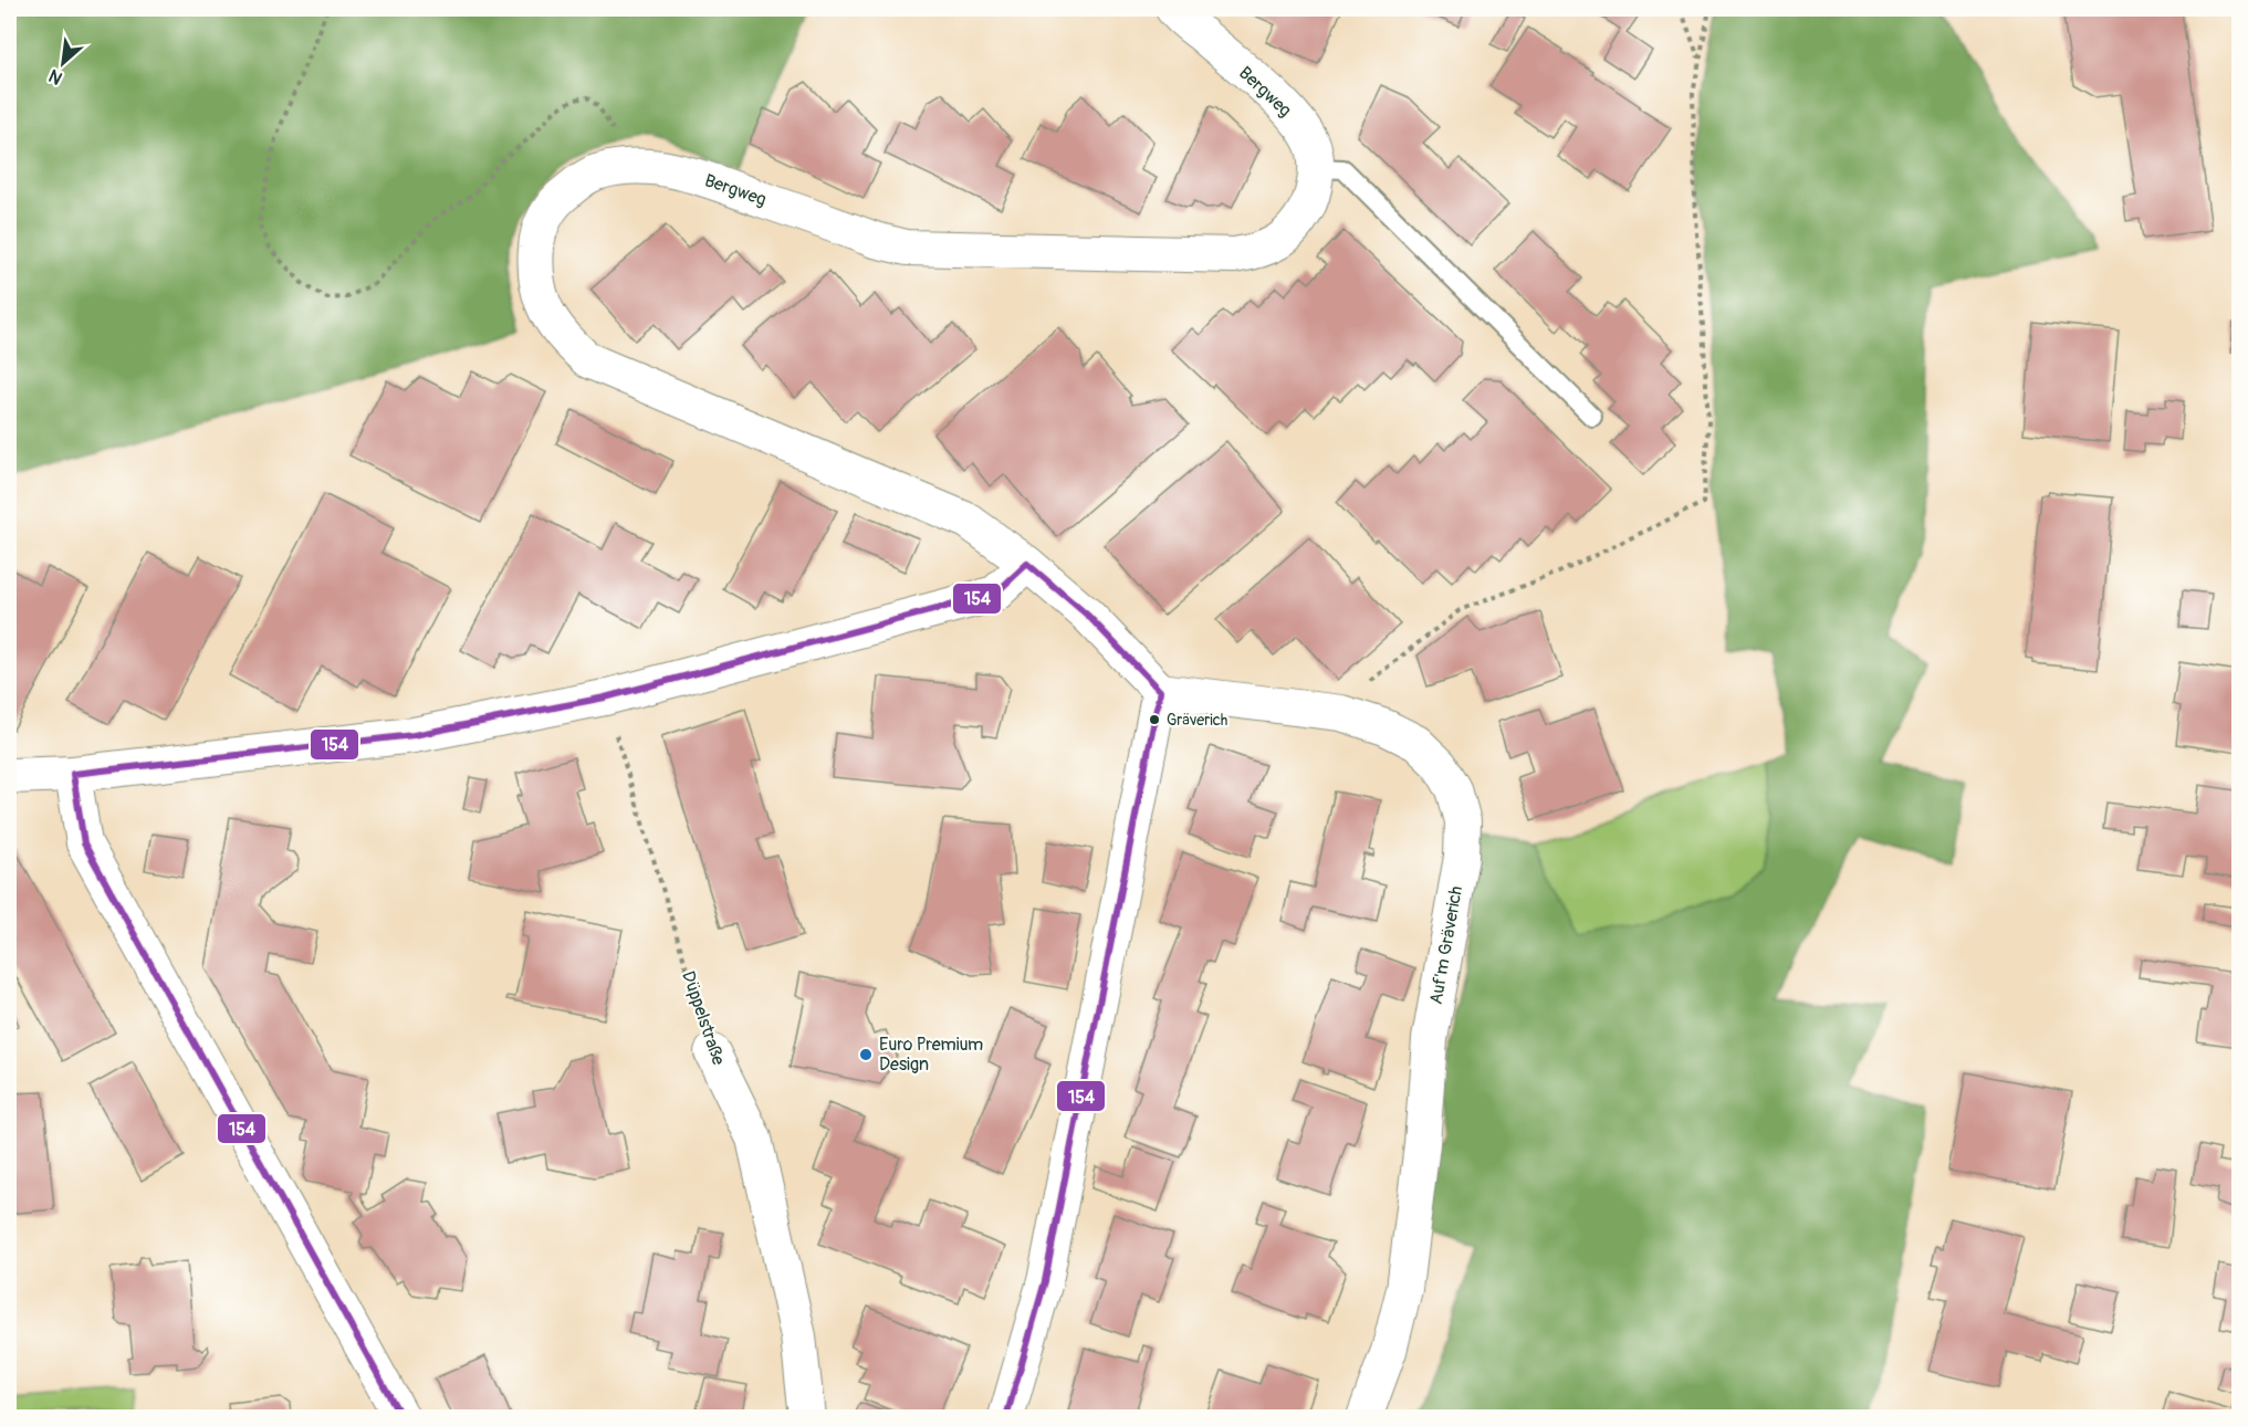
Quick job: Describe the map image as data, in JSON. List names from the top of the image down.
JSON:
{
  "streets": {
    "street": ["Bergweg", "Auf'm Gräverich", "Düppelstraße"]
  },
  "crossings": [
    ["Bergweg", "Auf'm Gräverich"]
  ],
  "places": ["Gräverich", "Euro Premium Design"],
  "lines": ["transit line 154"],
  "north": "bottom left"
}
